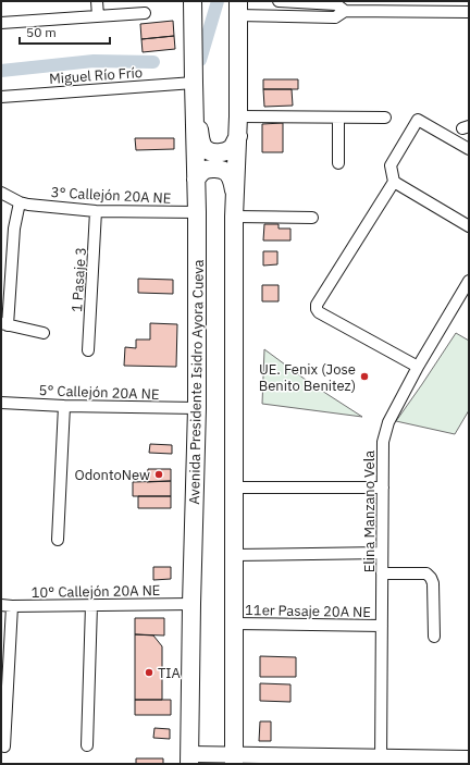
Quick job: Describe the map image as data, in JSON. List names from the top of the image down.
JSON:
{
  "streets": {
    "main road": ["Avenida Presidente Isidro Ayora Cueva"],
    "street": [
      "Miguel Río Frío",
      "3° Callejón 20A NE",
      "1 Pasaje 3",
      "5° Callejón 20A NE",
      "Elina Manzano Vela",
      "10° Callejón 20A NE",
      "11er Pasaje 20A NE"
    ]
  },
  "crossings": [
    ["Miguel Río Frío", "Avenida Presidente Isidro Ayora Cueva"],
    ["3° Callejón 20A NE", "1 Pasaje 3"],
    ["3° Callejón 20A NE", "Avenida Presidente Isidro Ayora Cueva"],
    ["Avenida Presidente Isidro Ayora Cueva", "5° Callejón 20A NE"],
    ["Avenida Presidente Isidro Ayora Cueva", "10° Callejón 20A NE"],
    ["Elina Manzano Vela", "11er Pasaje 20A NE"]
  ],
  "places": ["UE. Fenix (Jose Benito Benitez)", "OdontoNew", "TIA"],
  "scale_bar": "50 m"
}
